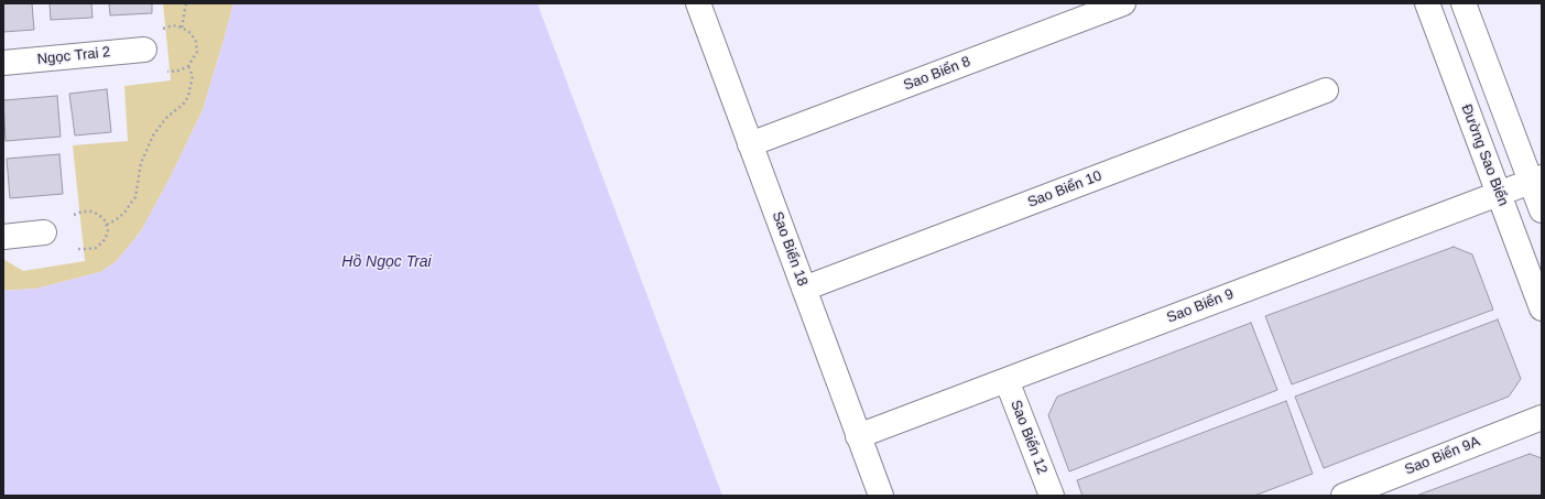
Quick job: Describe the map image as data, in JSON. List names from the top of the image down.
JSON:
{
  "streets": {
    "street": [
      "Ngọc Trai 2",
      "Sao Biển 8",
      "Đường Sao Biển",
      "Sao Biển 10",
      "Sao Biển 18",
      "Sao Biển 9",
      "Sao Biển 12",
      "Sao Biển 9A"
    ]
  },
  "crossings": [
    ["Sao Biển 8", "Sao Biển 18"],
    ["Đường Sao Biển", "Sao Biển 9"],
    ["Sao Biển 10", "Sao Biển 18"],
    ["Sao Biển 18", "Sao Biển 9"],
    ["Sao Biển 9", "Sao Biển 12"]
  ],
  "water": ["Hồ Ngọc Trai"]
}
